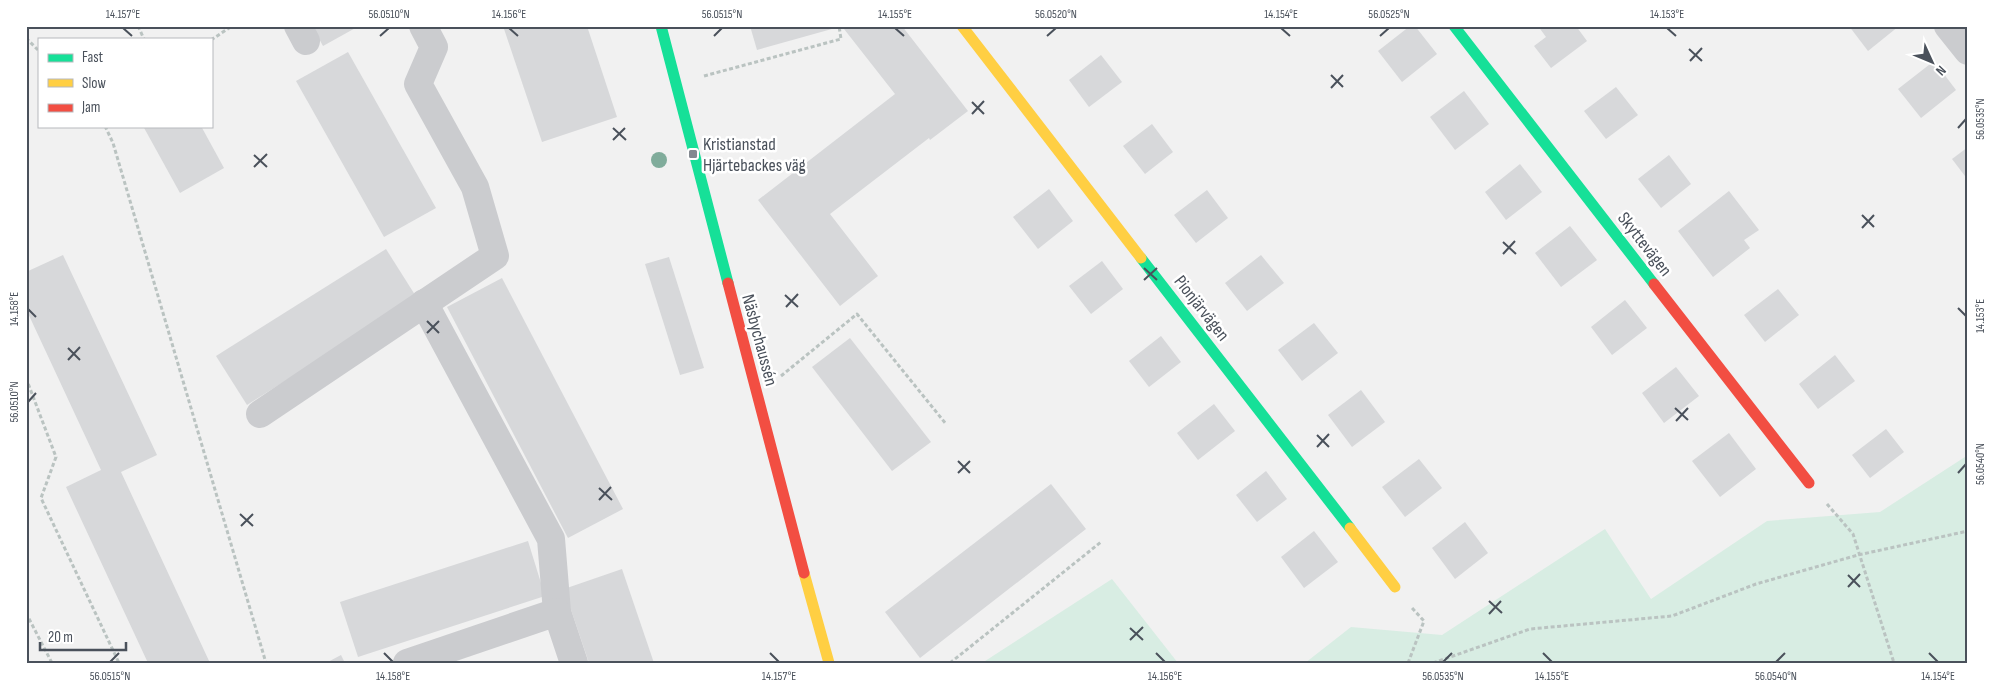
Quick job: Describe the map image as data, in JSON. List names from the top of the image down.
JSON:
{
  "streets": {
    "street": ["Skyttevägen", "Pionjärvägen", "Näsbychaussén"]
  },
  "places": {
    "transit": ["Kristianstad Hjärtebackes väg"]
  },
  "legend": ["Fast", "Slow", "Jam"],
  "scale_bar": "20 m",
  "north": "bottom right",
  "coordinates": [
    "14.157°E",
    "56.0510°N",
    "14.156°E",
    "56.0515°N",
    "14.155°E",
    "56.0520°N",
    "14.154°E",
    "56.0525°N",
    "14.153°E",
    "56.0535°N",
    "14.158°E",
    "56.0540°N"
  ]
}
